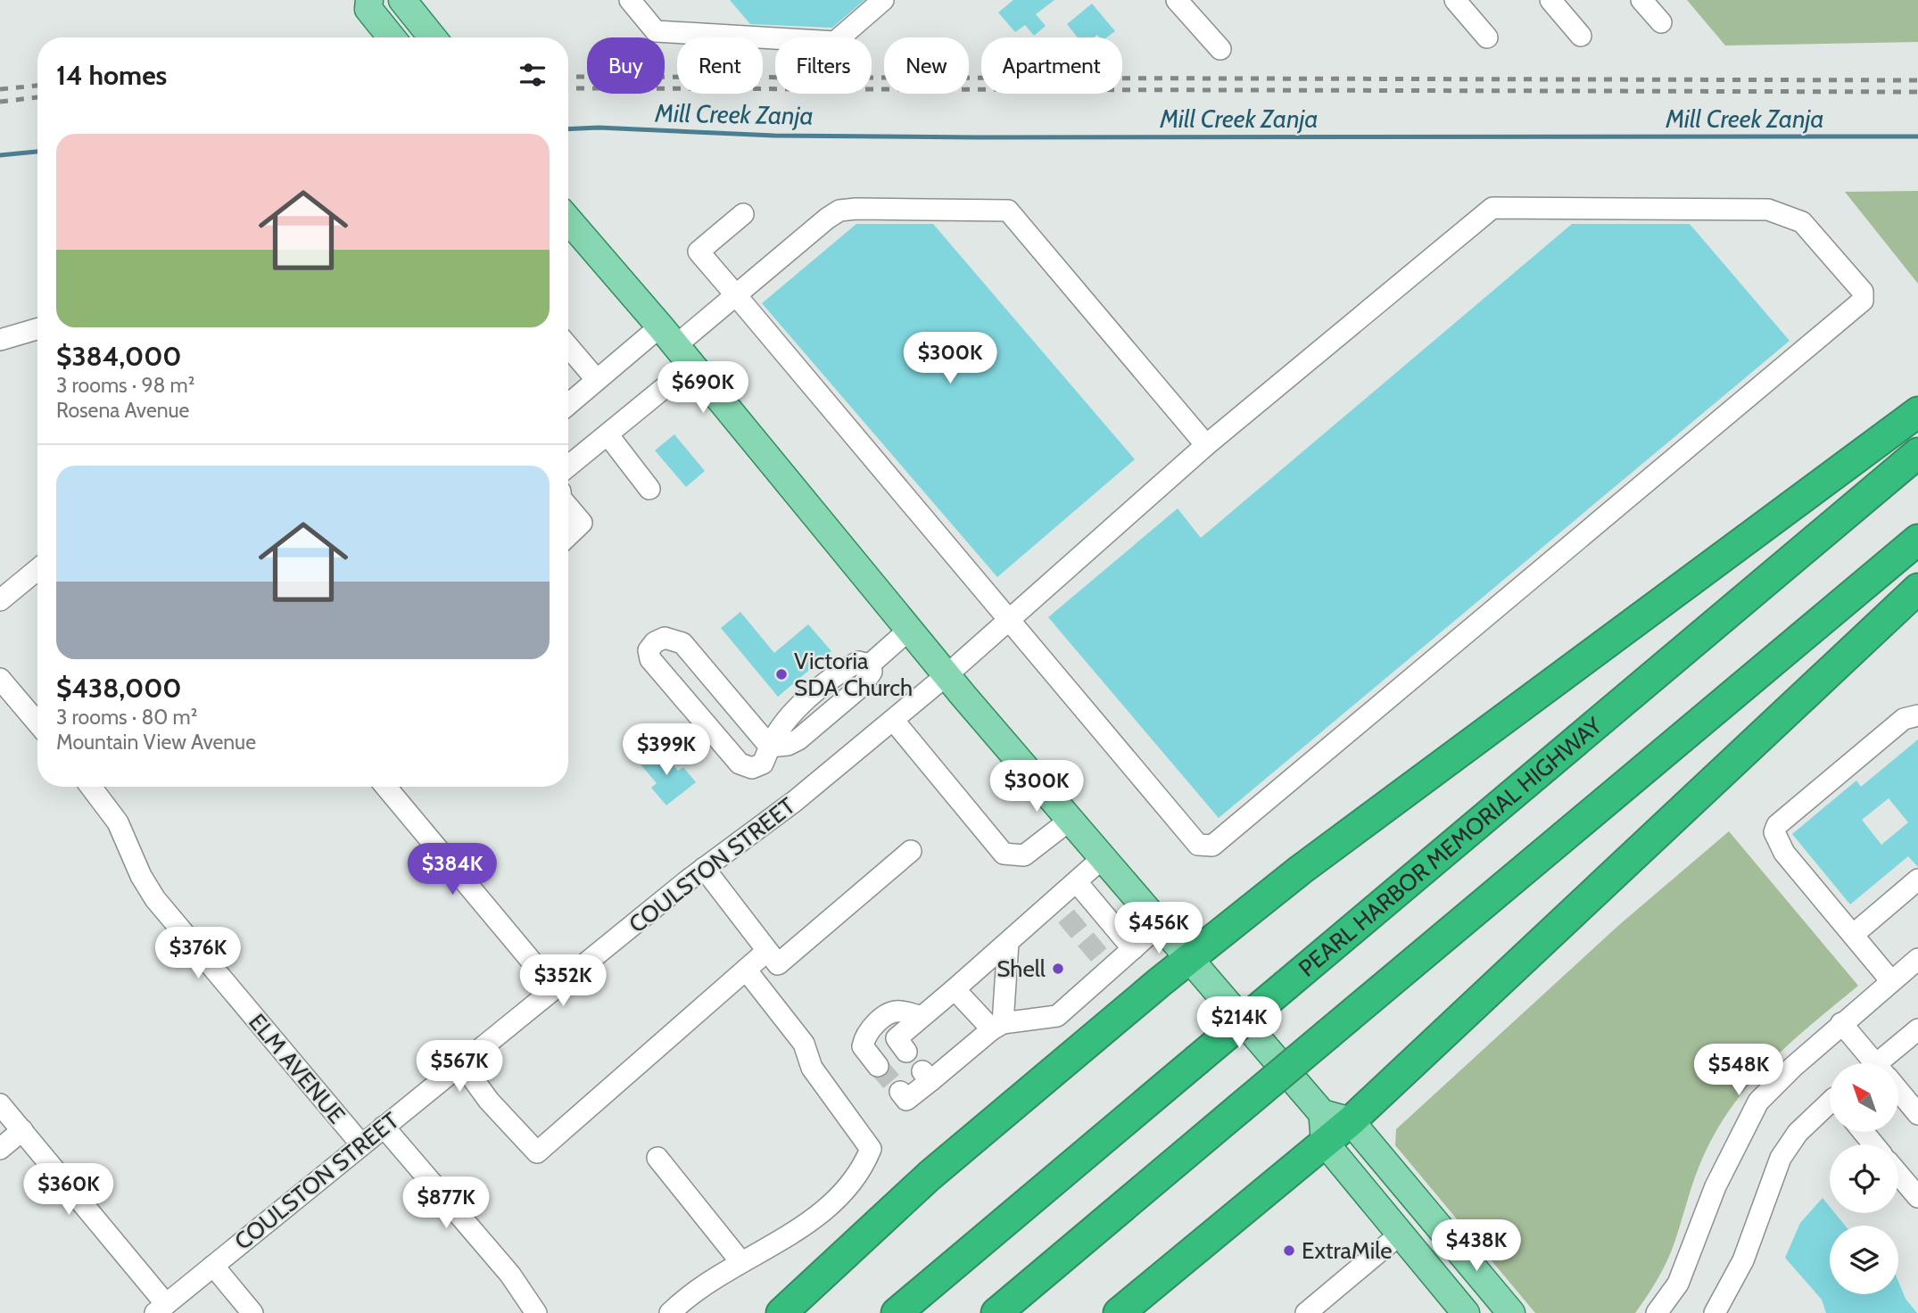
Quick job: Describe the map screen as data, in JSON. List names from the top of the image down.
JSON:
{
  "streets": {
    "highway": ["PEARL HARBOR MEMORIAL HIGHWAY"],
    "street": ["COULSTON STREET", "ELM AVENUE"]
  },
  "crossings": [
    ["COULSTON STREET", "ELM AVENUE"]
  ],
  "water": ["Mill Creek Zanja"],
  "places": ["Victoria SDA Church", "Shell", "ExtraMile"],
  "north": "top left",
  "page": {
    "chip": [
      "Buy",
      "Rent",
      "Filters",
      "New",
      "Apartment"
    ],
    "heading": "14 homes",
    "list": [
      {
        "name": "$384,000",
        "note": "3 rooms · 98 m² · Rosena Avenue"
      },
      {
        "name": "$438,000",
        "note": "3 rooms · 80 m² · Mountain View Avenue"
      }
    ],
    "price": [
      "$300K",
      "$690K",
      "$399K",
      "$300K",
      "$384K",
      "$456K",
      "$376K",
      "$352K",
      "$214K",
      "$567K",
      "$548K",
      "$360K",
      "$877K",
      "$438K"
    ]
  }
}
